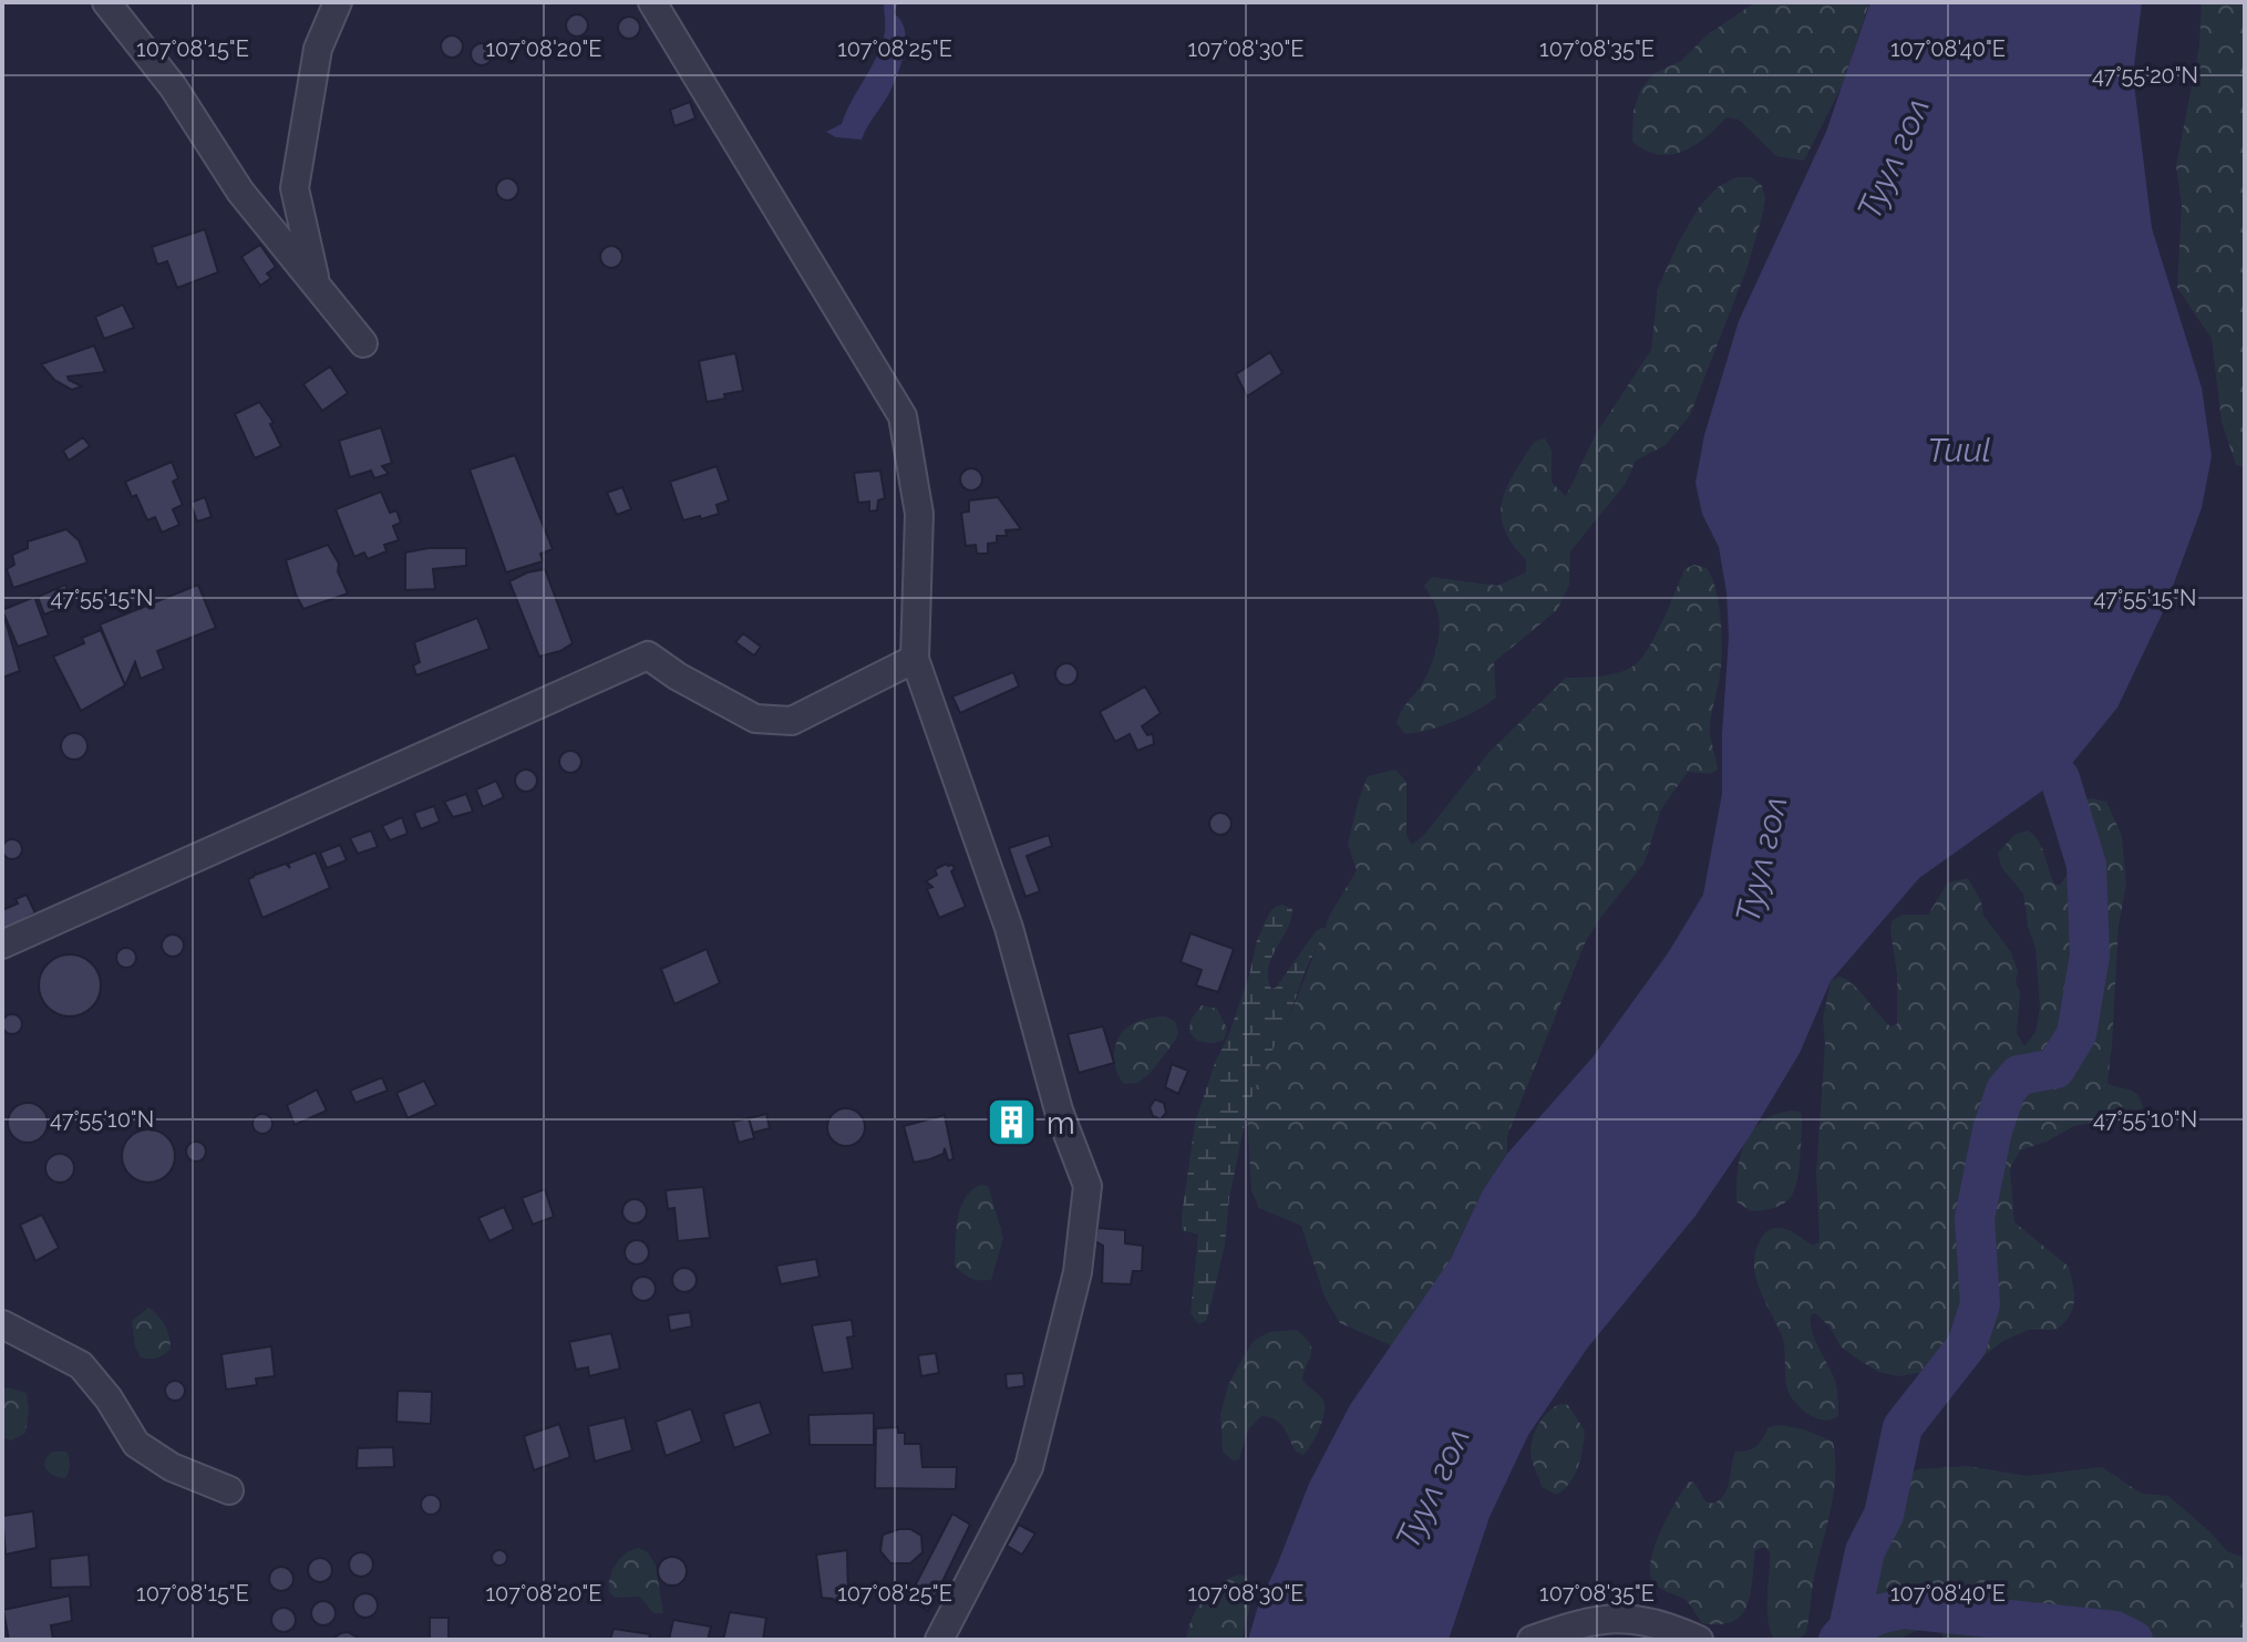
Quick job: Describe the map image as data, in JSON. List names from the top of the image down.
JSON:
{
  "water": ["Туул гол", "Tuul"],
  "places": {
    "building": ["m"]
  },
  "coordinates": [
    "107°08'15\"E",
    "107°08'20\"E",
    "107°08'25\"E",
    "107°08'30\"E",
    "107°08'35\"E",
    "107°08'40\"E",
    "47°55'20\"N",
    "47°55'15\"N",
    "47°55'10\"N"
  ]
}
